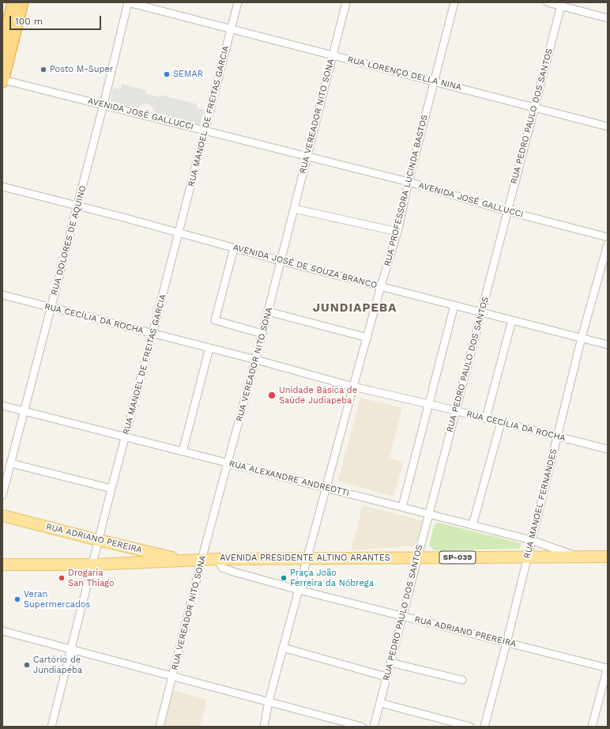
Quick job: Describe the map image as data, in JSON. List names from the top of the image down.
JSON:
{
  "streets": {
    "main road": ["RUA ADRIANO PEREIRA", "SP-039", "AVENIDA PRESIDENTE ALTINO ARANTES"],
    "street": [
      "RUA LORENÇO DELLA NINA",
      "AVENIDA JOSÉ GALLUCCI",
      "RUA MANOEL DE FREITAS GARCIA",
      "RUA VEREADOR NITO SONA",
      "RUA PEDRO PAULO DOS SANTOS",
      "RUA PROFESSORA LUCINDA BASTOS",
      "RUA DOLORES DE AQUINO",
      "AVENIDA JOSÉ DE SOUZA BRANCO",
      "RUA CECÍLIA DA ROCHA",
      "RUA ALEXANDRE ANDREOTTI",
      "RUA MANOEL FERNANDES",
      "RUA ADRIANO PREREIRA"
    ]
  },
  "crossings": [
    ["RUA LORENÇO DELLA NINA", "RUA MANOEL DE FREITAS GARCIA"],
    ["RUA LORENÇO DELLA NINA", "RUA VEREADOR NITO SONA"],
    ["RUA LORENÇO DELLA NINA", "RUA PEDRO PAULO DOS SANTOS"],
    ["RUA LORENÇO DELLA NINA", "RUA PROFESSORA LUCINDA BASTOS"],
    ["RUA LORENÇO DELLA NINA", "RUA DOLORES DE AQUINO"],
    ["AVENIDA JOSÉ GALLUCCI", "RUA MANOEL DE FREITAS GARCIA"],
    ["AVENIDA JOSÉ GALLUCCI", "RUA VEREADOR NITO SONA"],
    ["AVENIDA JOSÉ GALLUCCI", "RUA PEDRO PAULO DOS SANTOS"],
    ["AVENIDA JOSÉ GALLUCCI", "RUA PROFESSORA LUCINDA BASTOS"],
    ["AVENIDA JOSÉ GALLUCCI", "RUA DOLORES DE AQUINO"],
    ["RUA MANOEL DE FREITAS GARCIA", "AVENIDA JOSÉ DE SOUZA BRANCO"],
    ["RUA MANOEL DE FREITAS GARCIA", "RUA CECÍLIA DA ROCHA"],
    ["RUA MANOEL DE FREITAS GARCIA", "RUA ALEXANDRE ANDREOTTI"],
    ["RUA MANOEL DE FREITAS GARCIA", "RUA ADRIANO PEREIRA"],
    ["RUA MANOEL DE FREITAS GARCIA", "AVENIDA PRESIDENTE ALTINO ARANTES"],
    ["RUA VEREADOR NITO SONA", "AVENIDA JOSÉ DE SOUZA BRANCO"],
    ["RUA VEREADOR NITO SONA", "RUA CECÍLIA DA ROCHA"],
    ["RUA VEREADOR NITO SONA", "RUA ALEXANDRE ANDREOTTI"],
    ["RUA VEREADOR NITO SONA", "AVENIDA PRESIDENTE ALTINO ARANTES"],
    ["RUA PEDRO PAULO DOS SANTOS", "AVENIDA JOSÉ DE SOUZA BRANCO"],
    ["RUA PEDRO PAULO DOS SANTOS", "RUA CECÍLIA DA ROCHA"],
    ["RUA PEDRO PAULO DOS SANTOS", "RUA ALEXANDRE ANDREOTTI"],
    ["RUA PEDRO PAULO DOS SANTOS", "AVENIDA PRESIDENTE ALTINO ARANTES"],
    ["RUA PEDRO PAULO DOS SANTOS", "RUA ADRIANO PREREIRA"],
    ["RUA PROFESSORA LUCINDA BASTOS", "AVENIDA JOSÉ DE SOUZA BRANCO"],
    ["RUA PROFESSORA LUCINDA BASTOS", "RUA CECÍLIA DA ROCHA"],
    ["RUA PROFESSORA LUCINDA BASTOS", "RUA ALEXANDRE ANDREOTTI"],
    ["RUA PROFESSORA LUCINDA BASTOS", "AVENIDA PRESIDENTE ALTINO ARANTES"],
    ["RUA PROFESSORA LUCINDA BASTOS", "RUA ADRIANO PREREIRA"],
    ["RUA DOLORES DE AQUINO", "AVENIDA JOSÉ DE SOUZA BRANCO"],
    ["RUA DOLORES DE AQUINO", "RUA CECÍLIA DA ROCHA"],
    ["RUA DOLORES DE AQUINO", "RUA ALEXANDRE ANDREOTTI"],
    ["AVENIDA JOSÉ DE SOUZA BRANCO", "RUA MANOEL FERNANDES"],
    ["RUA CECÍLIA DA ROCHA", "RUA MANOEL FERNANDES"],
    ["RUA ALEXANDRE ANDREOTTI", "RUA MANOEL FERNANDES"],
    ["RUA ALEXANDRE ANDREOTTI", "AVENIDA PRESIDENTE ALTINO ARANTES"],
    ["RUA MANOEL FERNANDES", "AVENIDA PRESIDENTE ALTINO ARANTES"],
    ["RUA MANOEL FERNANDES", "RUA ADRIANO PREREIRA"],
    ["RUA ADRIANO PEREIRA", "AVENIDA PRESIDENTE ALTINO ARANTES"],
    ["AVENIDA PRESIDENTE ALTINO ARANTES", "RUA ADRIANO PREREIRA"]
  ],
  "districts": ["JUNDIAPEBA"],
  "places": [
    "Posto M-Super",
    "SEMAR",
    "Unidade Básica de Saúde Judiapeba",
    "Drogaria San Thiago",
    "Praça João Ferreira da Nóbrega",
    "Veran Supermercados",
    "Cartório de Jundiapeba"
  ],
  "scale_bar": "100 m"
}
